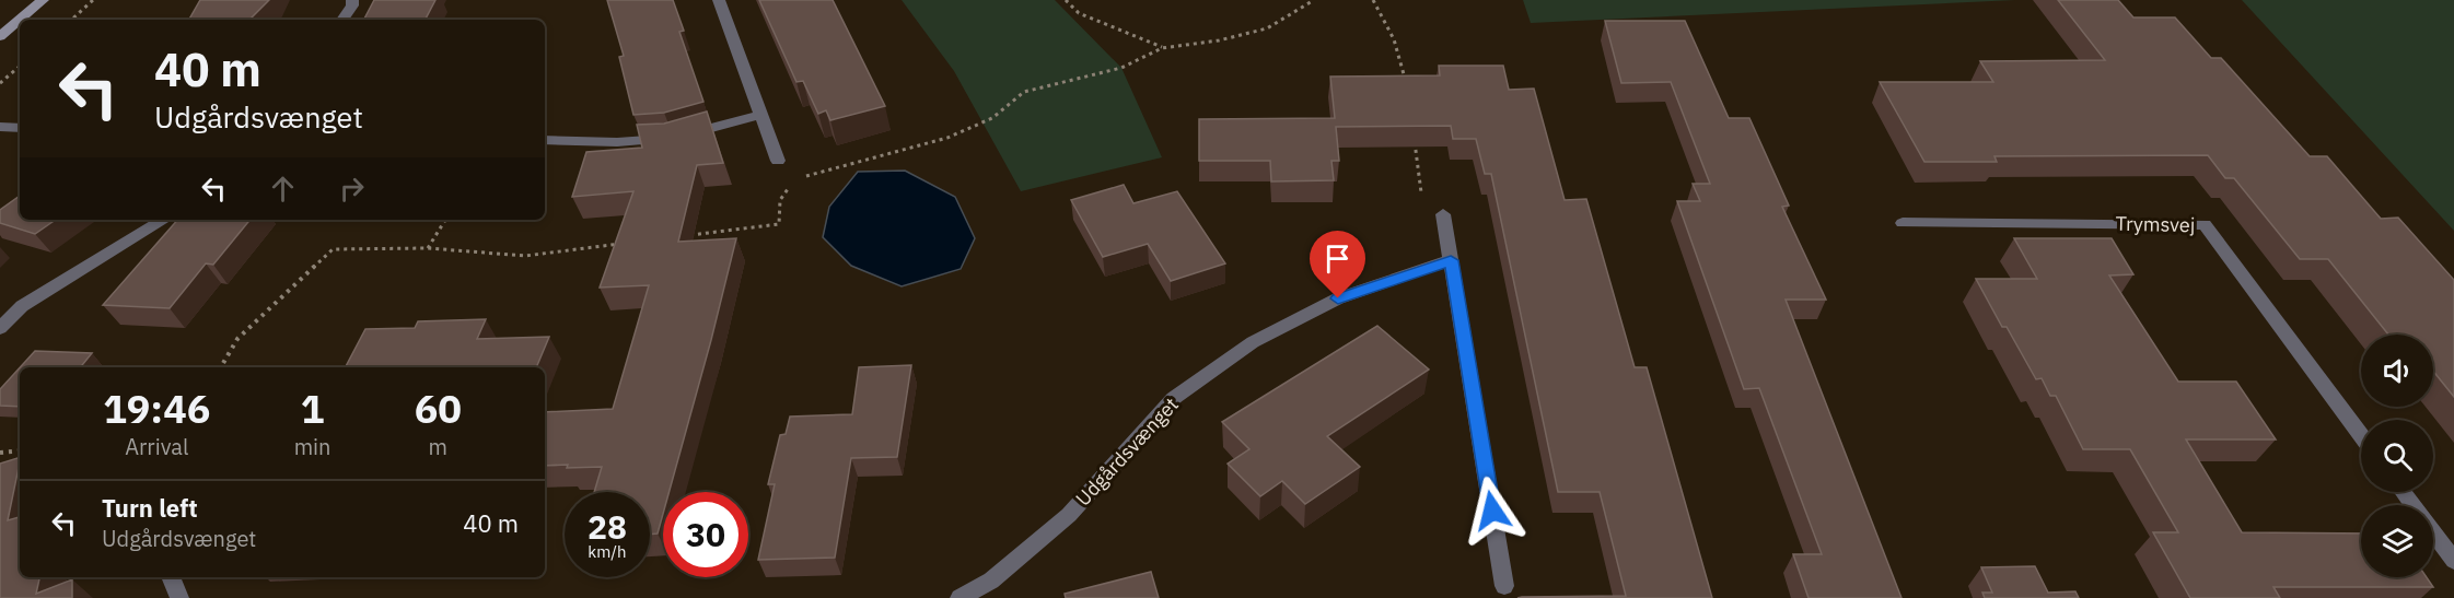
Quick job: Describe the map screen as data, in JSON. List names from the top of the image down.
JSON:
{
  "streets": {
    "street": ["Trymsvej", "Udgårdsvænget"]
  },
  "page": {
    "turn": ["40 m", "Udgårdsvænget"],
    "eta": [
      "19:46",
      "Arrival",
      "1",
      "min",
      "60",
      "m"
    ],
    "list": [
      {
        "name": "Turn left",
        "note": "Udgårdsvænget",
        "value": "40 m"
      }
    ],
    "speed": "28 km/h",
    "limit": "30"
  }
}
